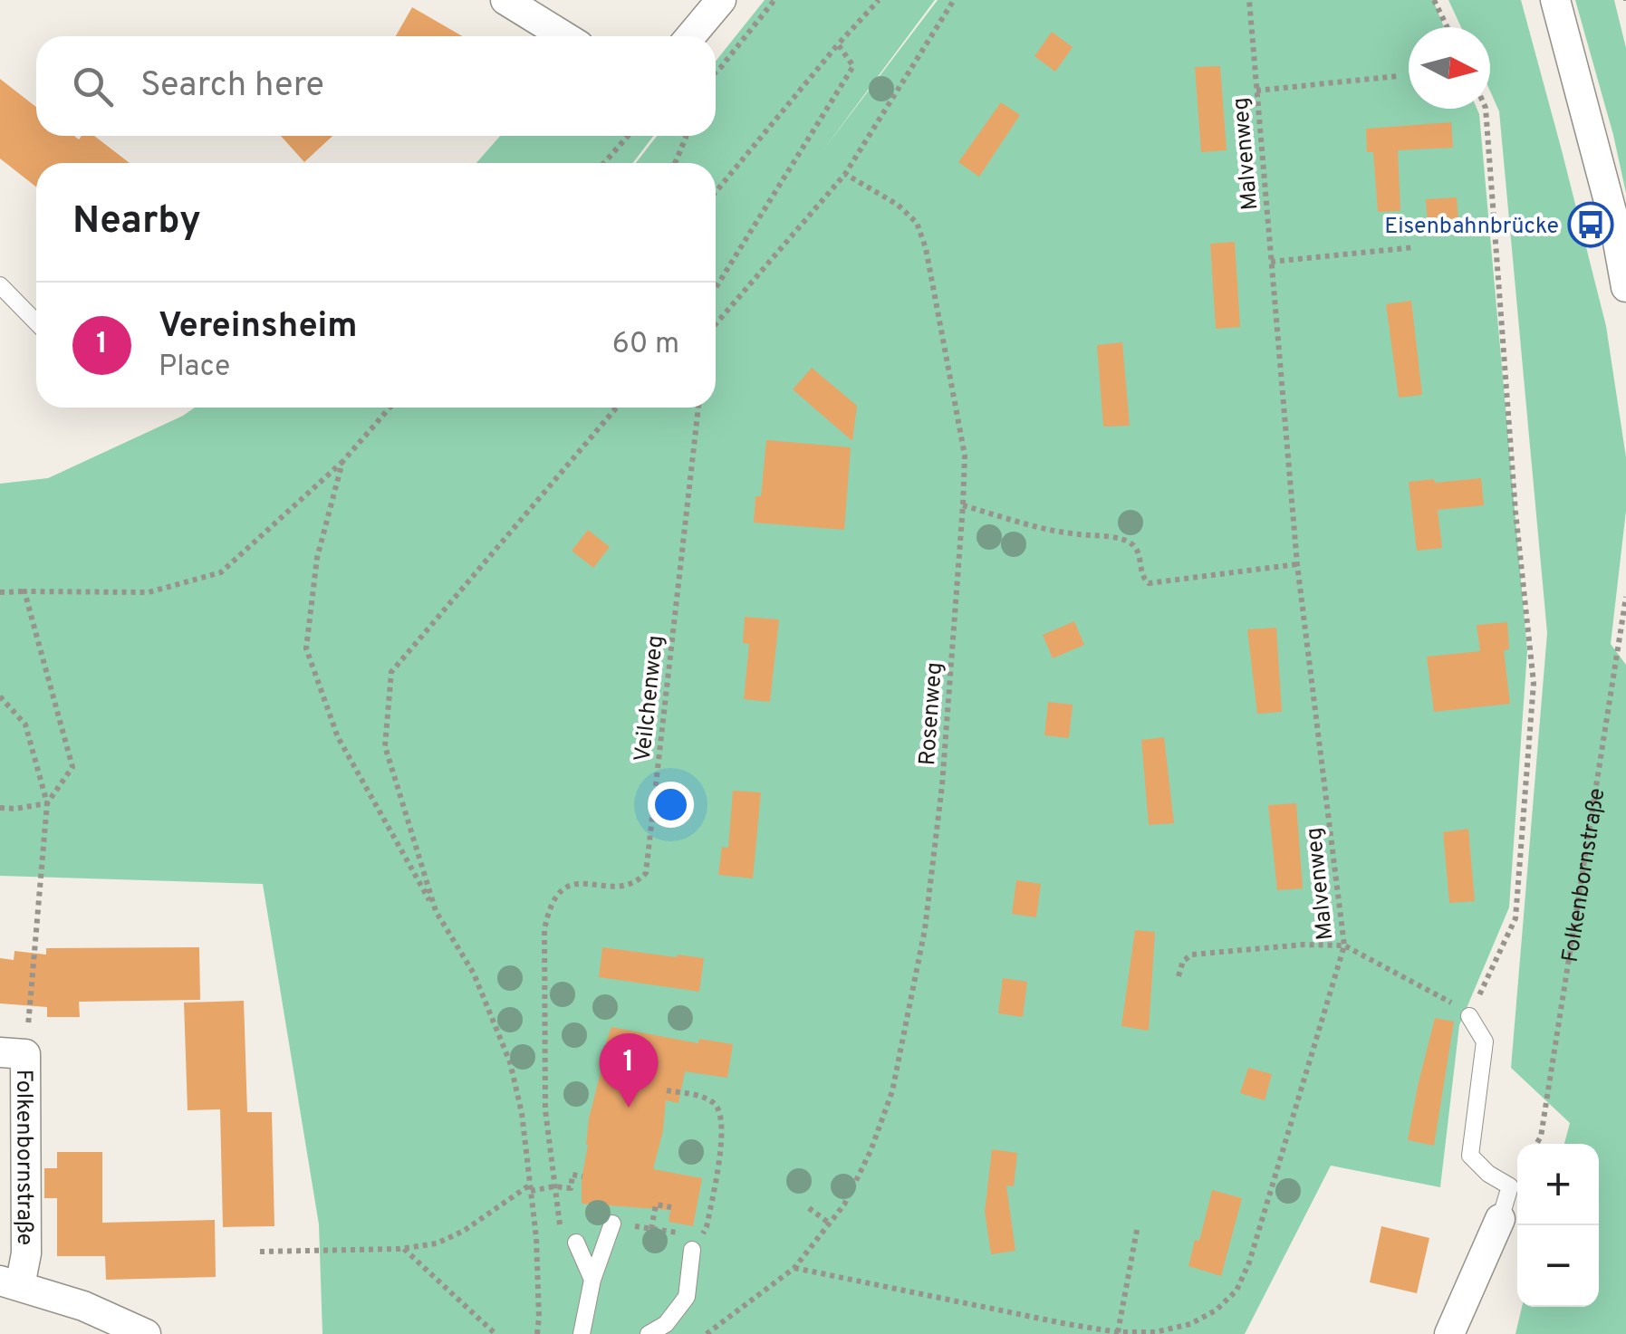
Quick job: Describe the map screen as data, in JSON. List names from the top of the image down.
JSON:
{
  "streets": {
    "street": ["Folkenbornstraße"],
    "path": ["Malvenweg", "Veilchenweg", "Rosenweg"]
  },
  "crossings": [
    ["Malvenweg", "Rosenweg"]
  ],
  "places": {
    "bus stop": ["Eisenbahnbrücke"]
  },
  "north": "right",
  "page": {
    "search": "Search here",
    "heading": "Nearby",
    "list": [
      {
        "mark": "1",
        "name": "Vereinsheim",
        "note": "Place",
        "value": "60 m"
      }
    ],
    "pins": "1",
    "map_buttons": ["+", "−"]
  }
}
